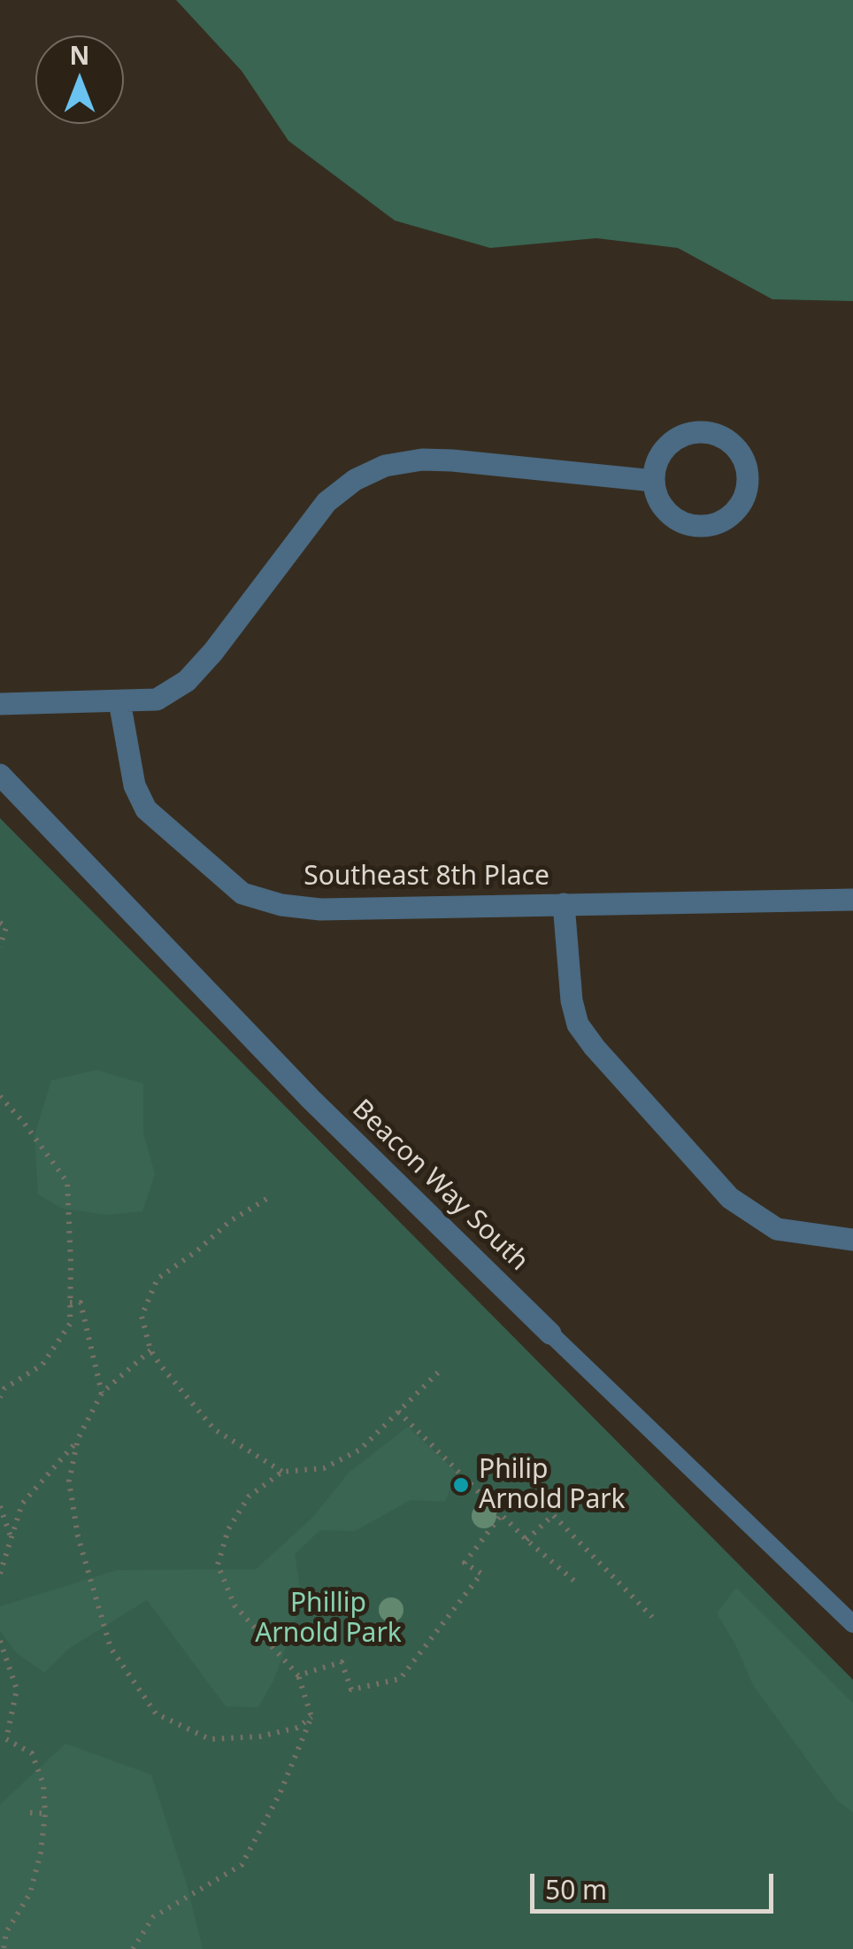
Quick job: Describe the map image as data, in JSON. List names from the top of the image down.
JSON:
{
  "streets": {
    "street": ["Southeast 8th Place", "Beacon Way South"]
  },
  "parks": ["Phillip Arnold Park"],
  "places": ["Philip Arnold Park"],
  "scale_bar": "50 m",
  "north": "top"
}
